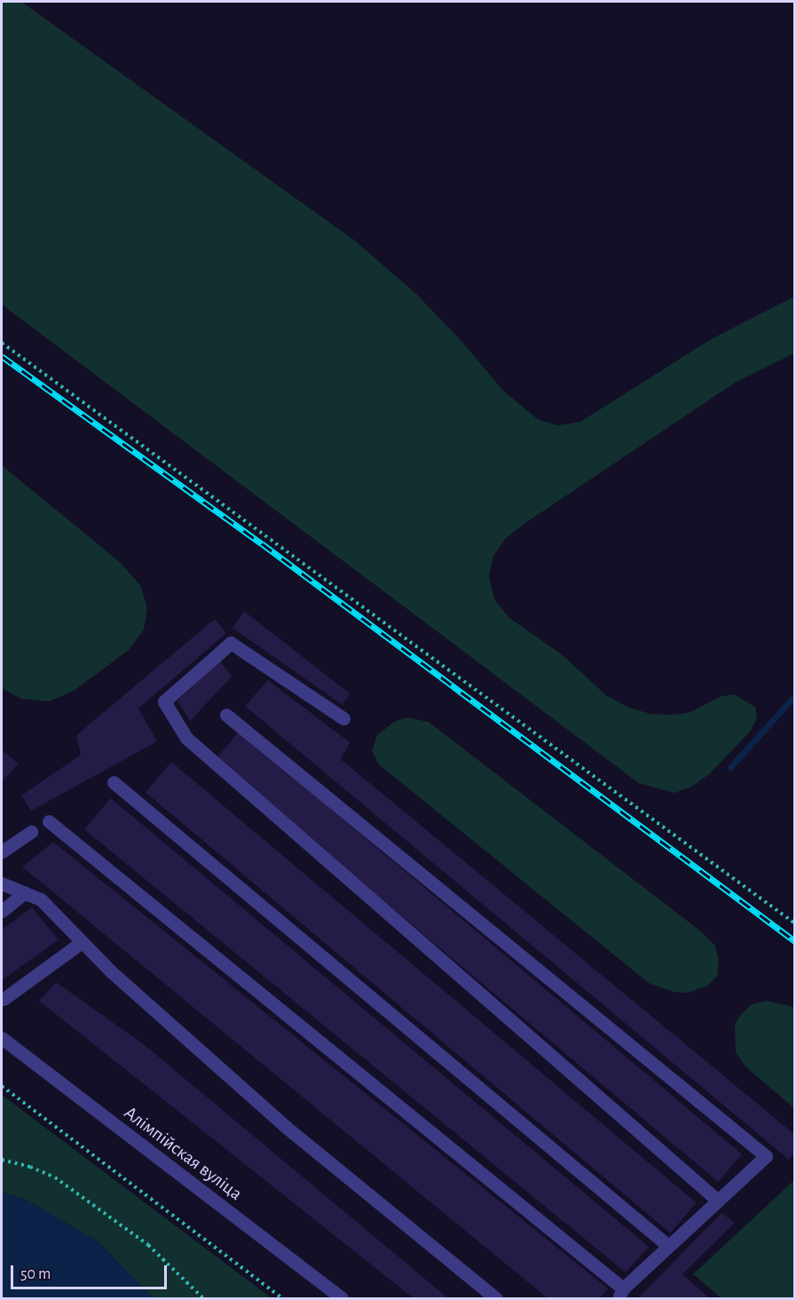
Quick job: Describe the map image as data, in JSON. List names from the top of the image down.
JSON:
{
  "streets": {
    "street": ["Алімпійская вуліца"]
  },
  "scale_bar": "50 m"
}
